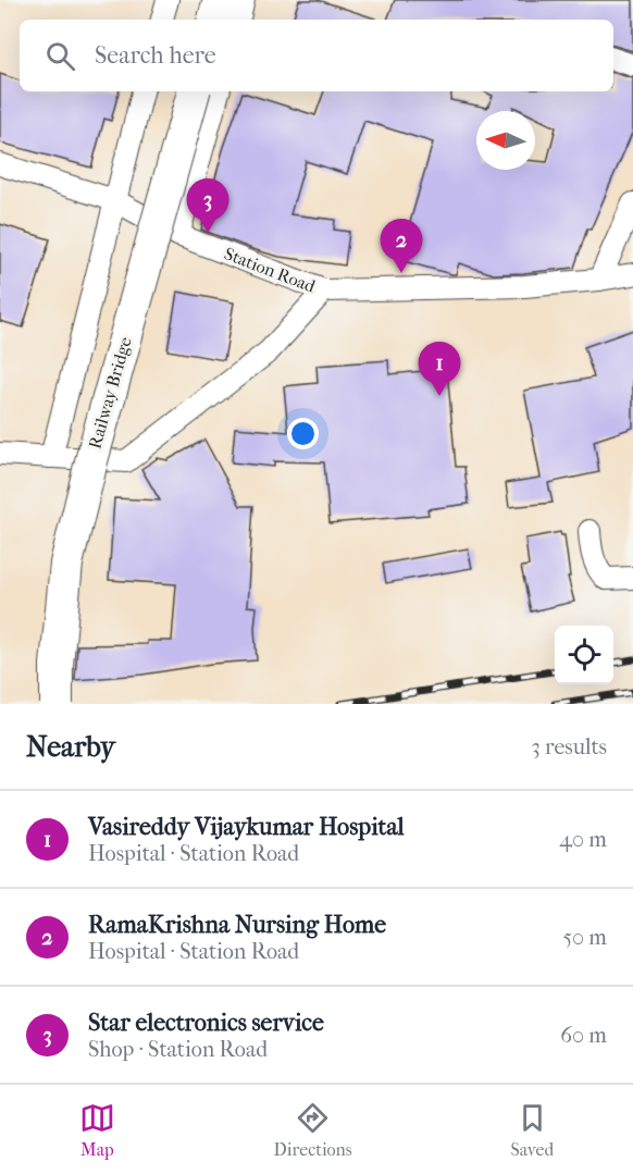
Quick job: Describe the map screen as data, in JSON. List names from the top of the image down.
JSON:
{
  "streets": {
    "main road": ["Railway Bridge"],
    "street": ["Station Road"]
  },
  "north": "left",
  "page": {
    "search": "Search here",
    "pins": ["3", "2", "1"],
    "heading": ["Nearby", "3 results"],
    "list": [
      {
        "mark": "1",
        "name": "Vasireddy Vijaykumar Hospital",
        "note": "Hospital · Station Road",
        "value": "40 m"
      },
      {
        "mark": "2",
        "name": "RamaKrishna Nursing Home",
        "note": "Hospital · Station Road",
        "value": "50 m"
      },
      {
        "mark": "3",
        "name": "Star electronics service",
        "note": "Shop · Station Road",
        "value": "60 m"
      }
    ],
    "nav": ["Map", "Directions", "Saved"]
  }
}
